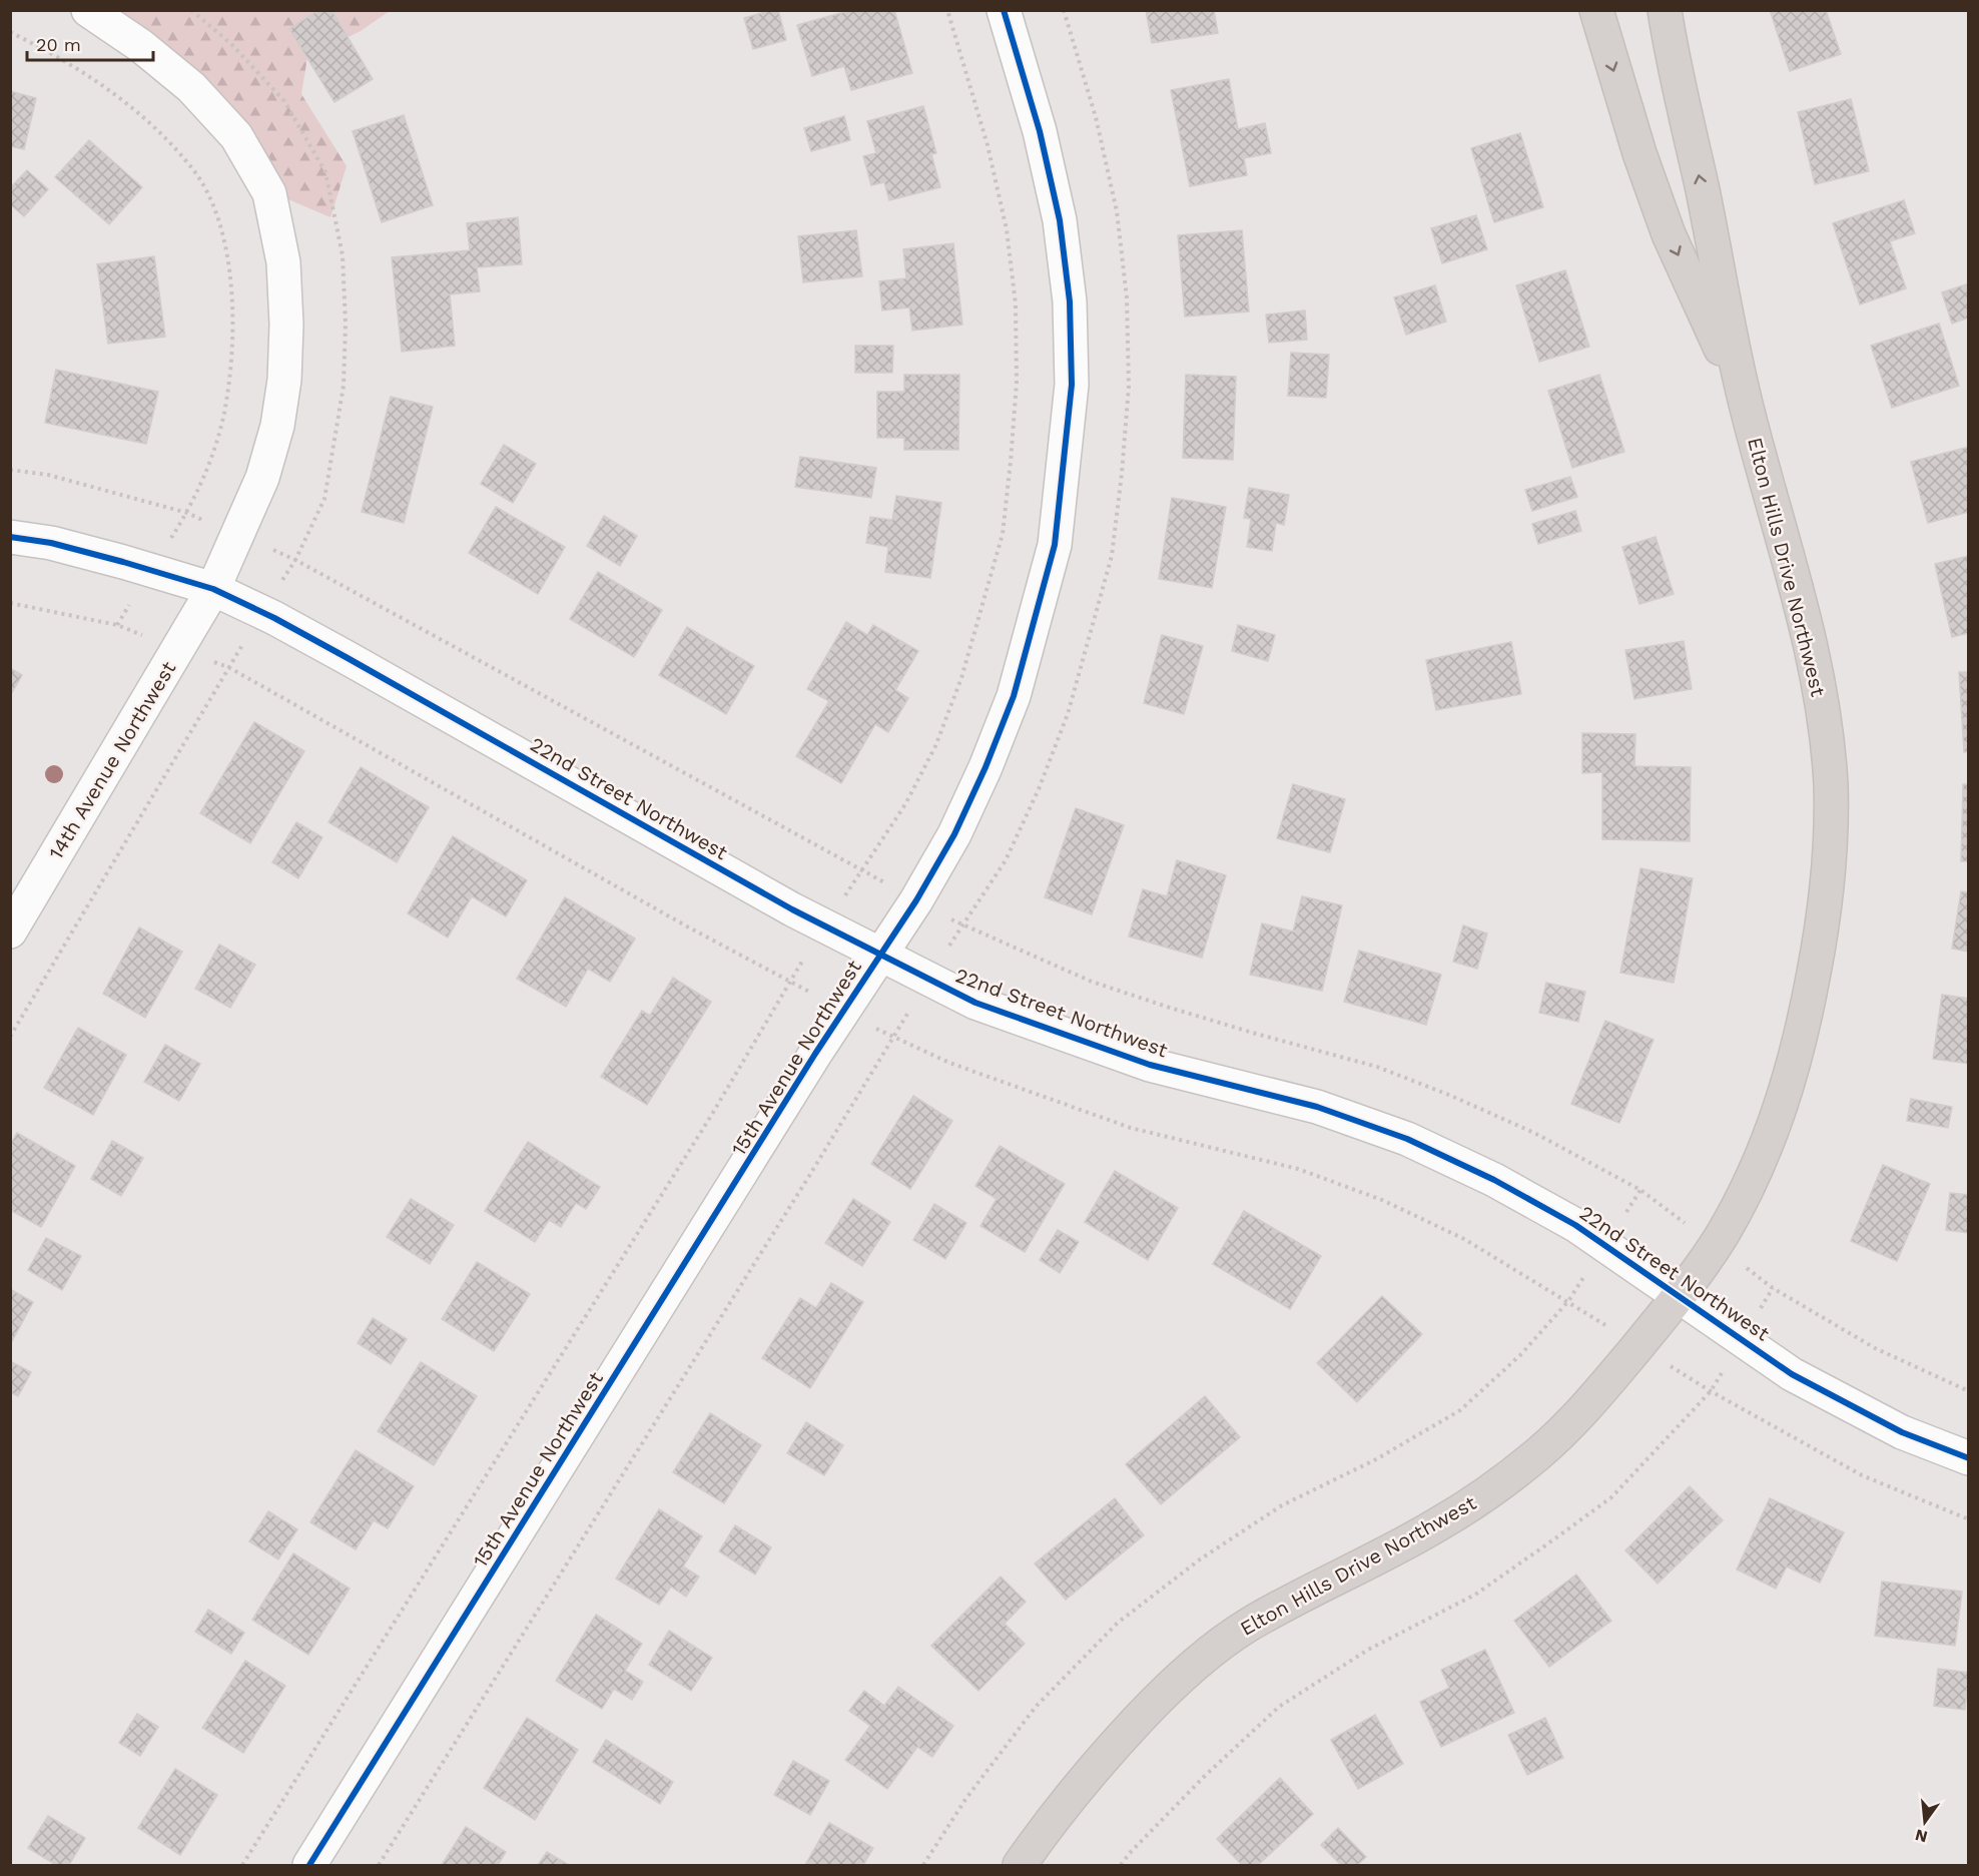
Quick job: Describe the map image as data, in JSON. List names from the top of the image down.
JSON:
{
  "streets": {
    "main road": ["Elton Hills Drive Northwest"],
    "street": ["14th Avenue Northwest", "22nd Street Northwest", "15th Avenue Northwest"]
  },
  "crossings": [
    ["Elton Hills Drive Northwest", "22nd Street Northwest"],
    ["14th Avenue Northwest", "22nd Street Northwest"],
    ["22nd Street Northwest", "15th Avenue Northwest"]
  ],
  "scale_bar": "20 m",
  "north": "bottom"
}
